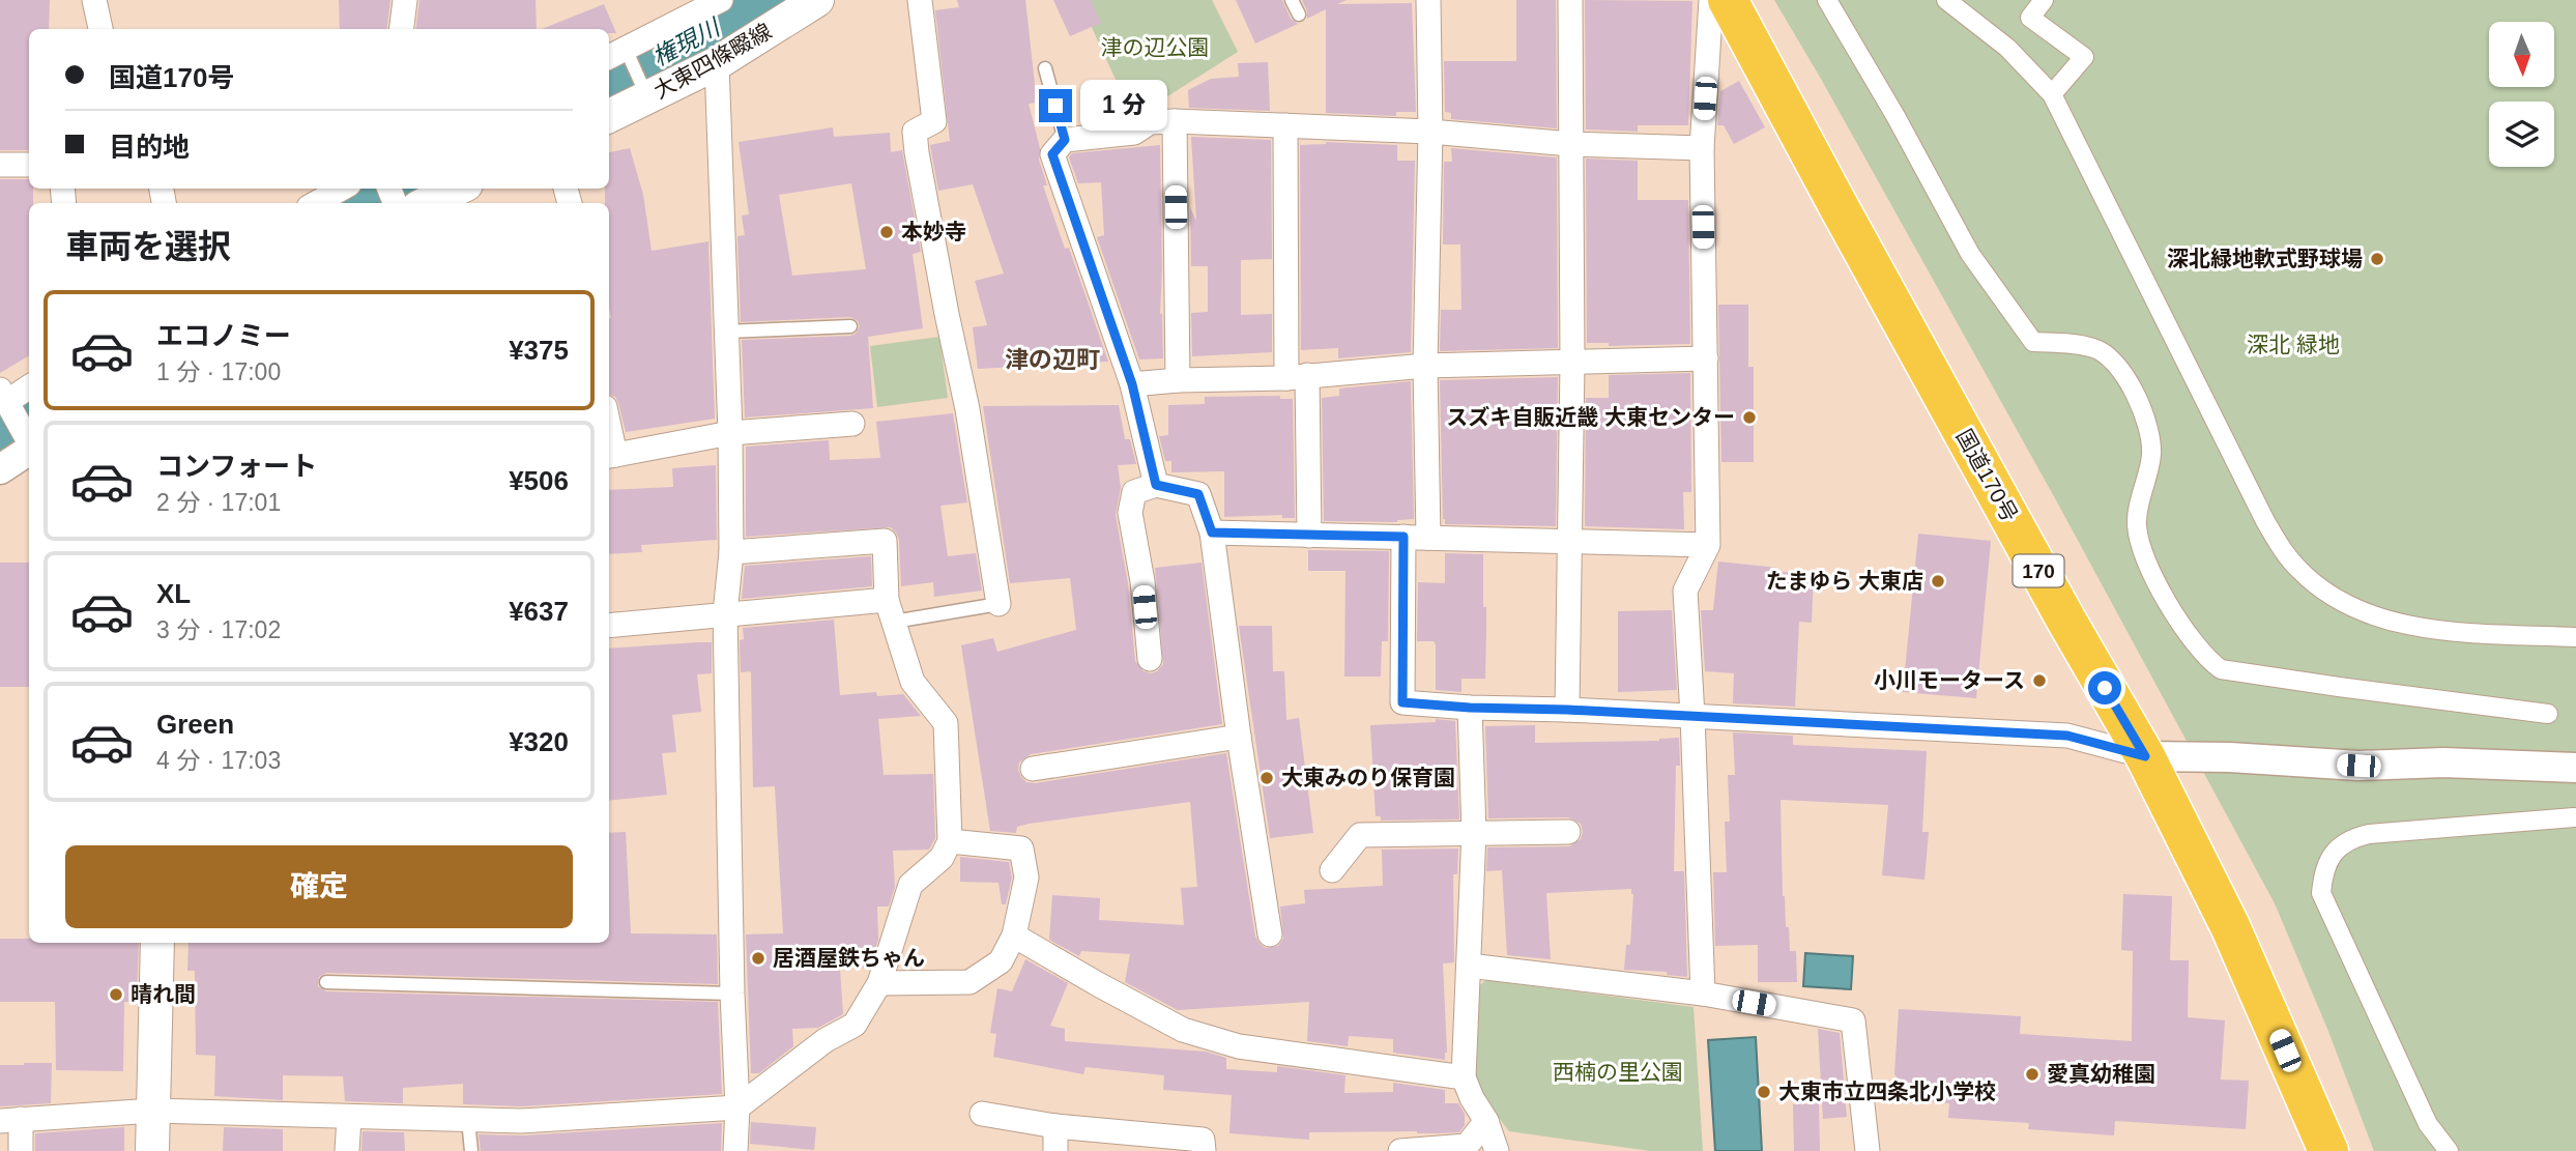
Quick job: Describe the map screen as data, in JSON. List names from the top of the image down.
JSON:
{
  "streets": {
    "highway": ["国道170号", "170"],
    "main road": ["大東四條畷線"]
  },
  "districts": ["津の辺町"],
  "water": ["権現川"],
  "parks": ["津の辺公園", "深北 緑地", "西楠の里公園"],
  "places": [
    "本妙寺",
    "深北緑地軟式野球場",
    "スズキ自販近畿 大東センター",
    "たまゆら 大東店",
    "小川モータース",
    "大東みのり保育園",
    "居酒屋鉄ちゃん",
    "晴れ間",
    "愛真幼稚園",
    "大東市立四条北小学校"
  ],
  "north": "bottom",
  "page": {
    "banner": ["国道170号", "目的地"],
    "bubble": "1 分",
    "heading": "車両を選択",
    "list": [
      {
        "name": "エコノミー",
        "note": "1 分 · 17:00",
        "value": "¥375"
      },
      {
        "name": "コンフォート",
        "note": "2 分 · 17:01",
        "value": "¥506"
      },
      {
        "name": "XL",
        "note": "3 分 · 17:02",
        "value": "¥637"
      },
      {
        "name": "Green",
        "note": "4 分 · 17:03",
        "value": "¥320"
      }
    ],
    "buttons": "確定"
  }
}
